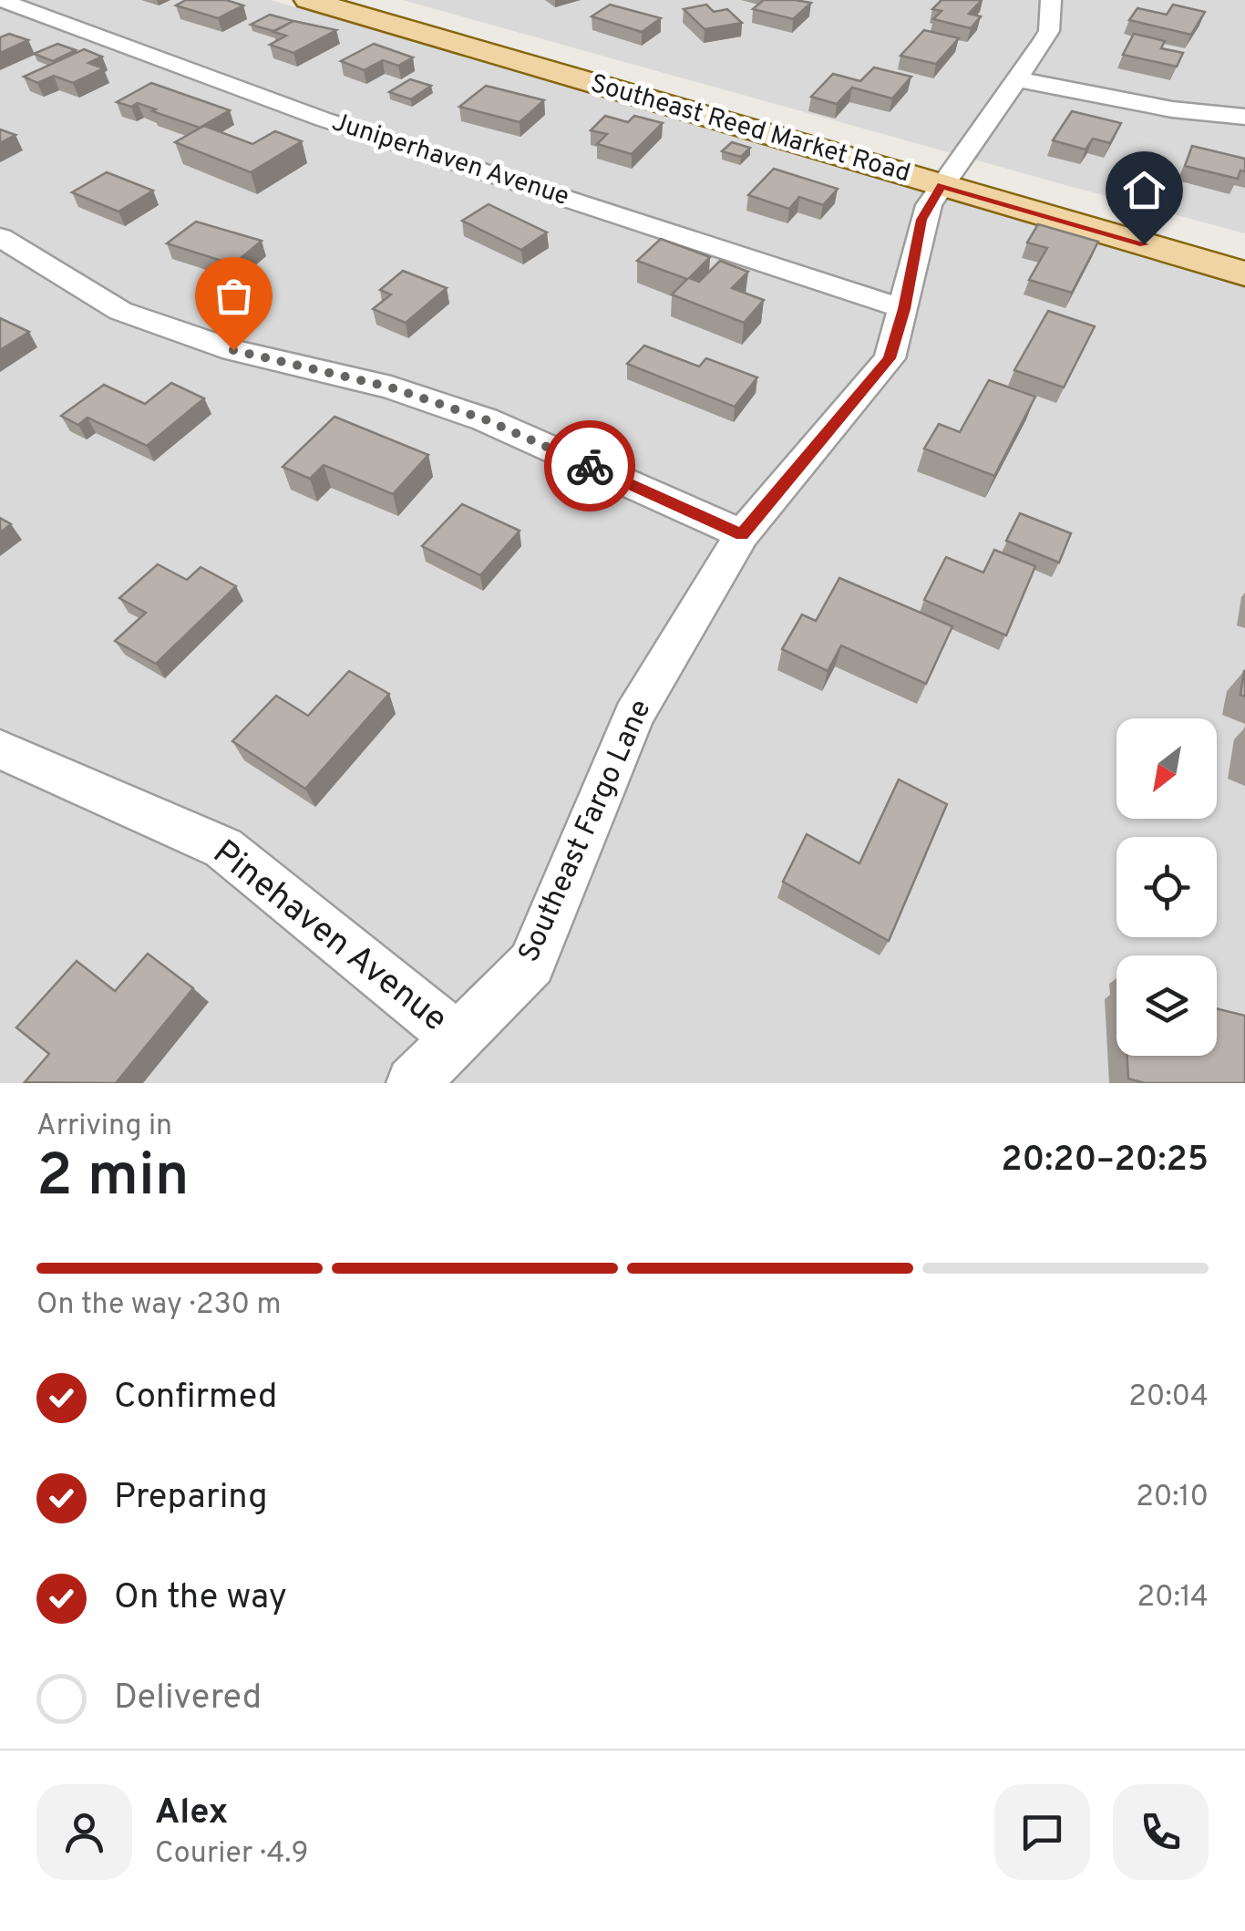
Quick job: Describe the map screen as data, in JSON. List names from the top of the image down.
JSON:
{
  "streets": {
    "main road": ["Southeast Reed Market Road"],
    "street": ["Juniperhaven Avenue", "Southeast Fargo Lane", "Pinehaven Avenue"]
  },
  "crossings": [
    ["Southeast Reed Market Road", "Southeast Fargo Lane"],
    ["Juniperhaven Avenue", "Southeast Fargo Lane"],
    ["Southeast Fargo Lane", "Pinehaven Avenue"]
  ],
  "north": "bottom left",
  "page": {
    "heading": ["2 min", "Arriving in", "20:20–20:25"],
    "panel": ["Alex", "Courier · 4.9"],
    "bar": "On the way · 230 m",
    "list": [
      ["Confirmed", "20:04"],
      ["Preparing", "20:10"],
      ["On the way", "20:14"],
      "Delivered"
    ]
  }
}
